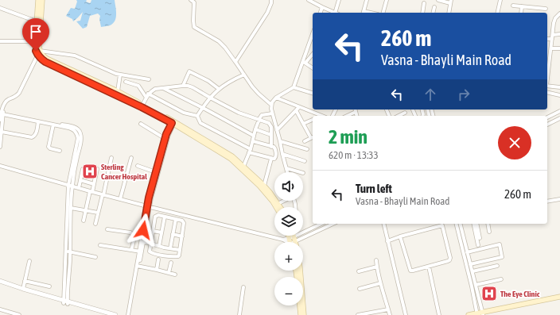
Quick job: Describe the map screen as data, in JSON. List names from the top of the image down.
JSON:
{
  "places": {
    "hospital": ["Sterling Cancer Hospital", "The Eye Clinic"]
  },
  "page": {
    "turn": ["260 m", "Vasna - Bhayli Main Road"],
    "heading": ["2 min", "620 m · 13:33"],
    "list": [
      {
        "name": "Turn left",
        "note": "Vasna - Bhayli Main Road",
        "value": "260 m"
      }
    ],
    "map_buttons": ["+", "−"]
  }
}
